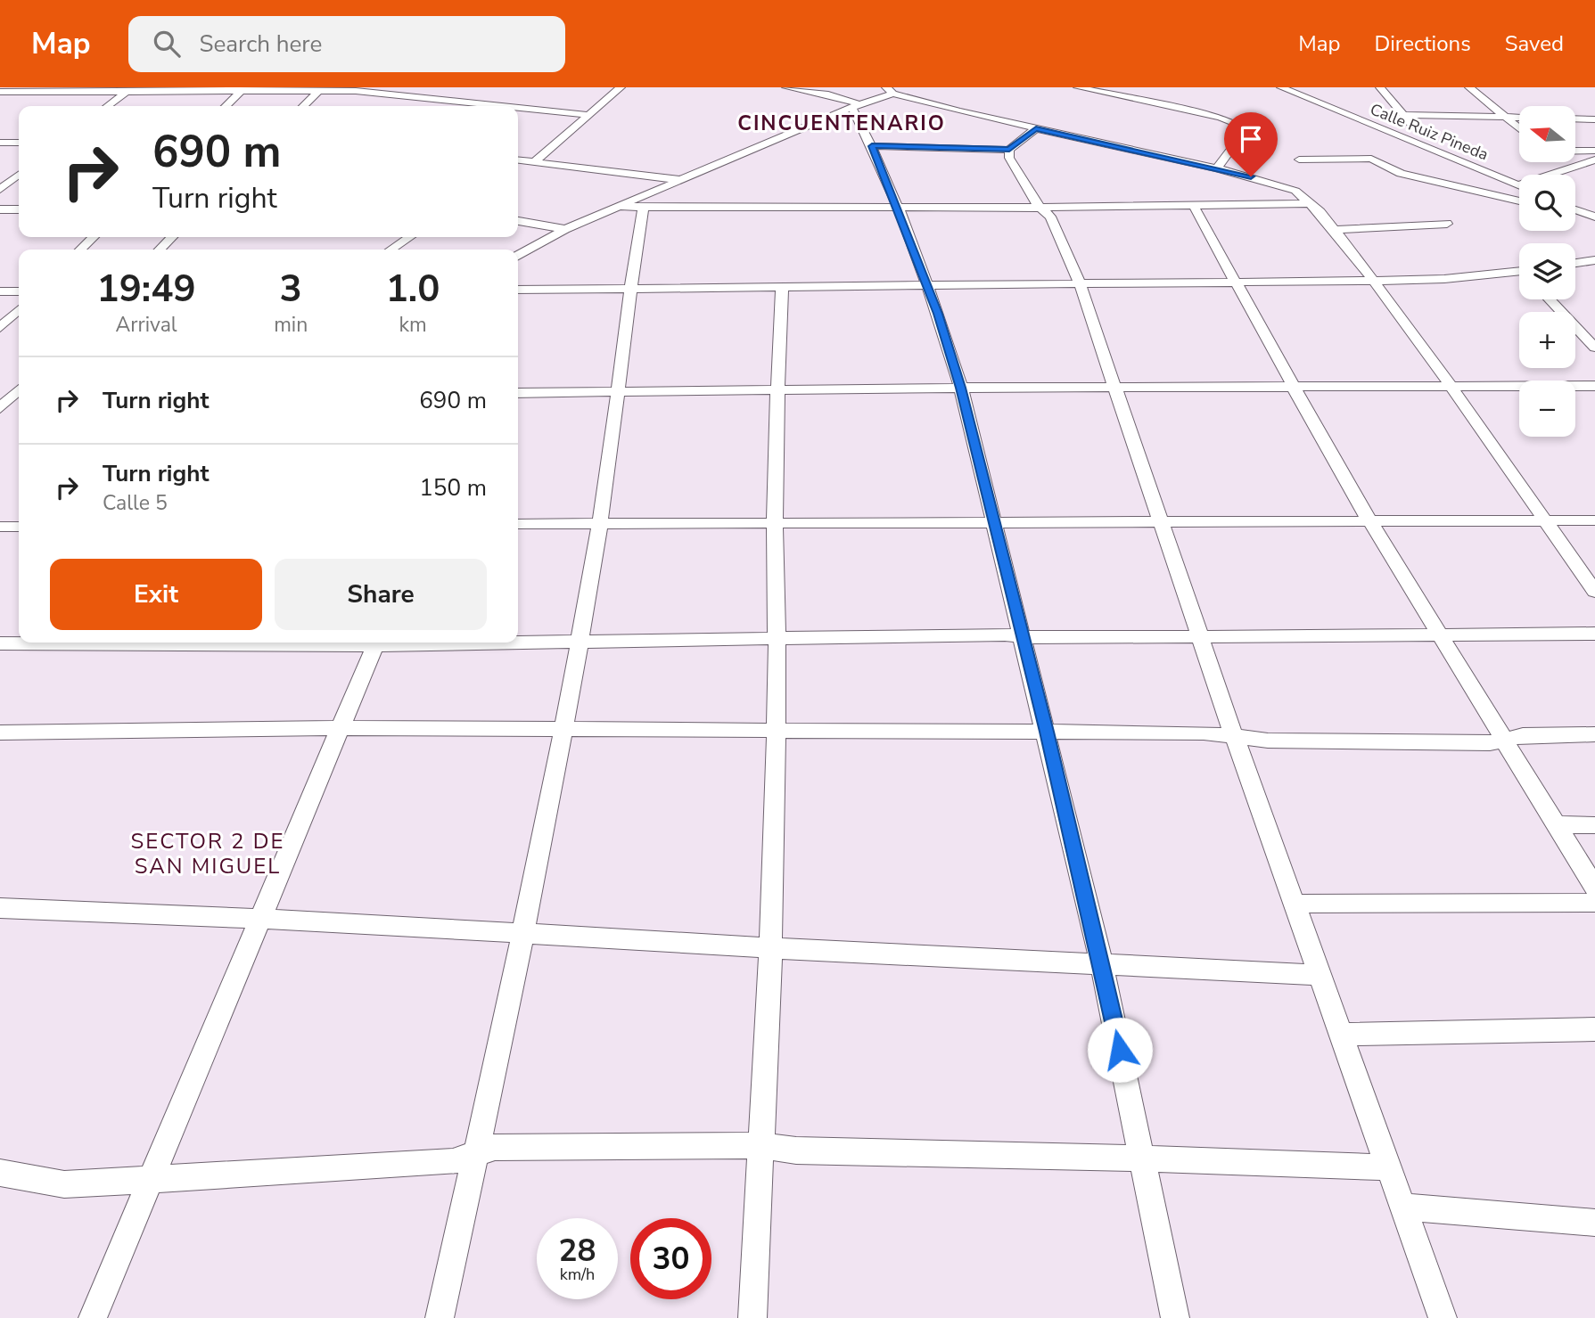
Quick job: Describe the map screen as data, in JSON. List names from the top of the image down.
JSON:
{
  "streets": {
    "street": ["Calle Ruiz Pineda"]
  },
  "districts": ["CINCUENTENARIO", "SECTOR 2 DE SAN MIGUEL"],
  "north": "left",
  "page": {
    "header": "Map",
    "search": "Search here",
    "nav": ["Map", "Directions", "Saved"],
    "map_buttons": ["+", "−"],
    "turn": ["690 m", "Turn right"],
    "eta": [
      "19:49",
      "Arrival",
      "3",
      "min",
      "1.0",
      "km"
    ],
    "list": [
      {
        "name": "Turn right",
        "value": "690 m"
      },
      {
        "name": "Turn right",
        "note": "Calle 5",
        "value": "150 m"
      }
    ],
    "buttons": ["Exit", "Share"],
    "speed": "28 km/h",
    "limit": "30"
  }
}
